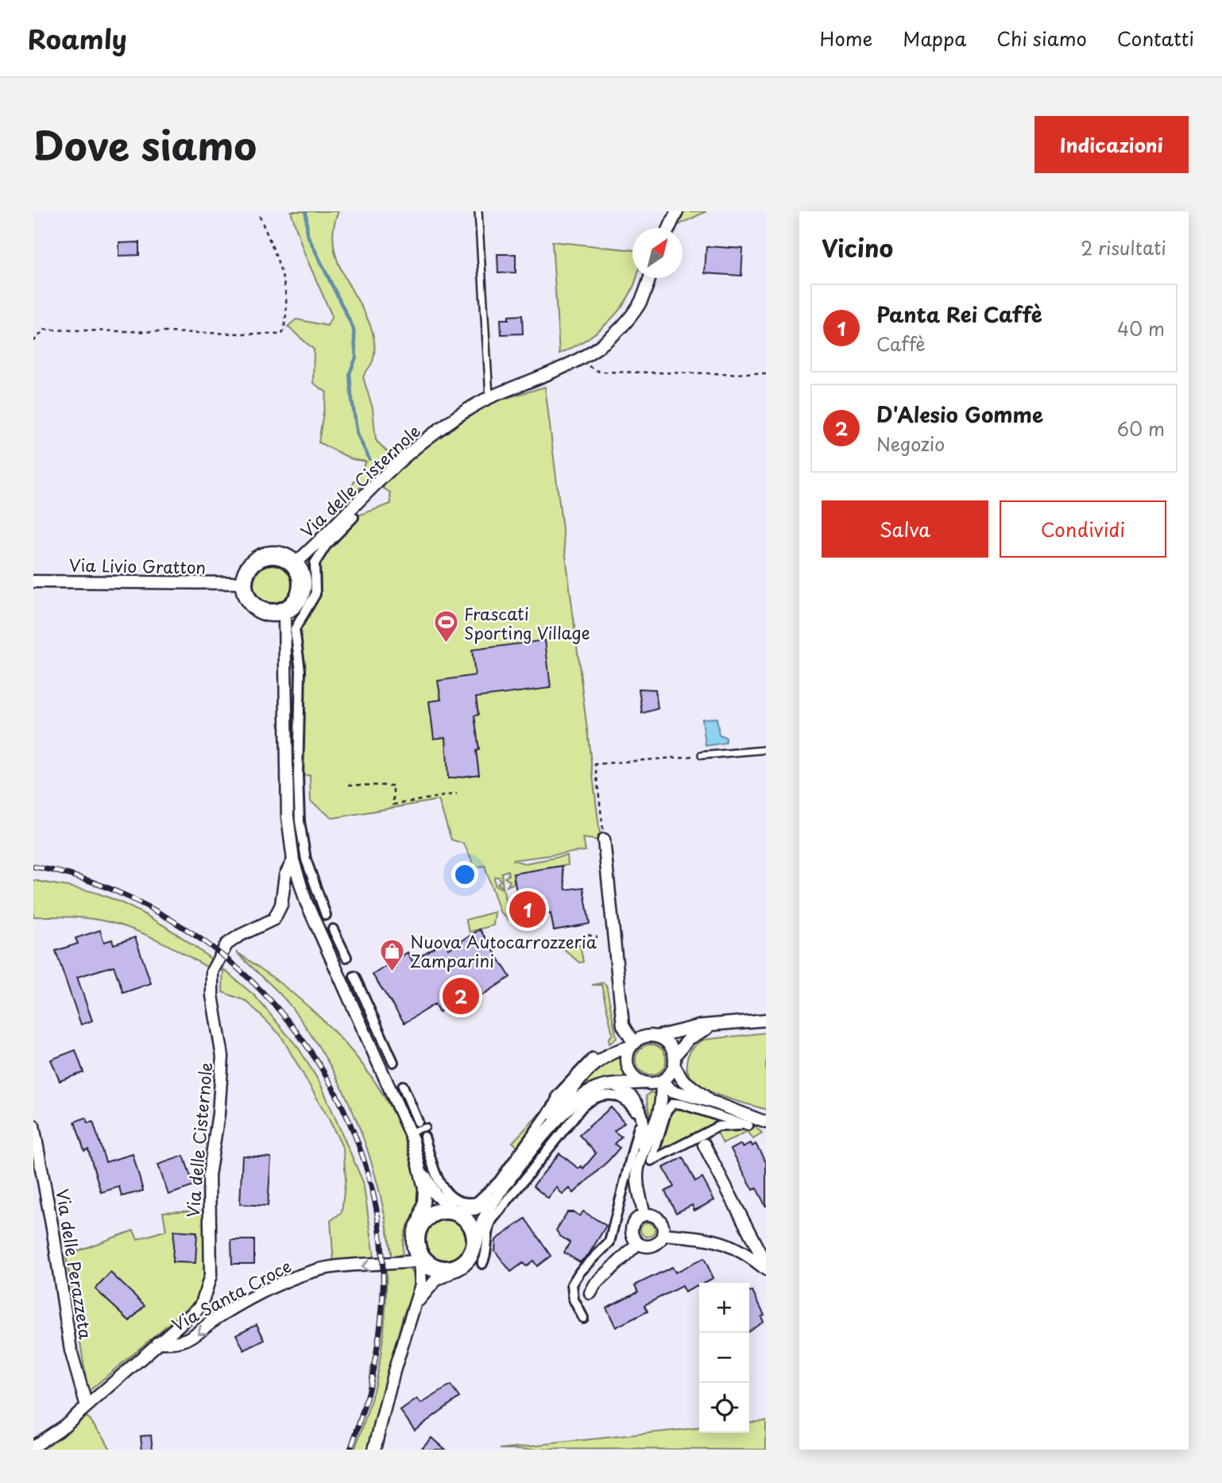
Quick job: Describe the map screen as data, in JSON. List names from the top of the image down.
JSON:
{
  "streets": {
    "street": [
      "Via delle Cisternole",
      "Via Livio Gratton",
      "Via delle Perazzeta",
      "Via Santa Croce"
    ]
  },
  "crossings": [
    ["Via delle Cisternole", "Via delle Perazzeta"],
    ["Via delle Cisternole", "Via Santa Croce"]
  ],
  "one_way": ["Via Santa Croce"],
  "places": {
    "sports": ["Frascati Sporting Village"],
    "shop": ["Nuova Autocarrozzeria Zamparini"]
  },
  "north": "top right",
  "page": {
    "header": "Roamly",
    "nav": [
      "Home",
      "Mappa",
      "Chi siamo",
      "Contatti"
    ],
    "title": "Dove siamo",
    "buttons": [
      "Indicazioni",
      ["Salva", "Condividi"]
    ],
    "heading": ["Vicino", "2 risultati"],
    "list": [
      {
        "mark": "1",
        "name": "Panta Rei Caffè",
        "note": "Caffè",
        "value": "40 m"
      },
      {
        "mark": "2",
        "name": "D'Alesio Gomme",
        "note": "Negozio",
        "value": "60 m"
      }
    ],
    "pins": ["1", "2"],
    "map_buttons": ["+", "−"]
  }
}
